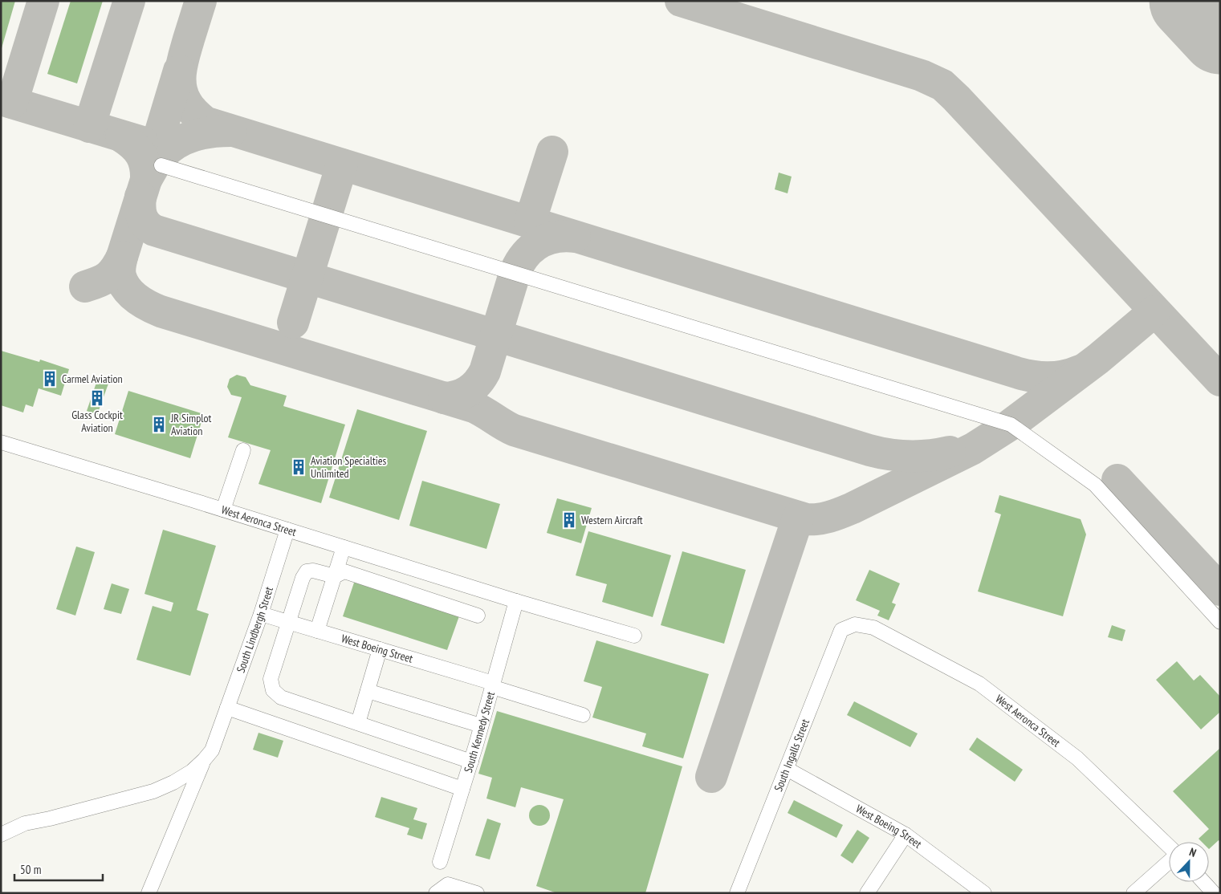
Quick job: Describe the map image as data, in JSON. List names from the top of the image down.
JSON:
{
  "streets": {
    "street": [
      "West Aeronca Street",
      "South Lindbergh Street",
      "West Boeing Street",
      "South Kennedy Street",
      "South Ingalls Street"
    ]
  },
  "crossings": [
    ["West Aeronca Street", "South Lindbergh Street"],
    ["West Aeronca Street", "South Kennedy Street"],
    ["West Aeronca Street", "South Ingalls Street"],
    ["South Lindbergh Street", "West Boeing Street"],
    ["West Boeing Street", "South Kennedy Street"],
    ["West Boeing Street", "South Ingalls Street"]
  ],
  "places": {
    "building": [
      "Carmel Aviation",
      "Glass Cockpit Aviation",
      "JR Simplot Aviation",
      "Aviation Specialties Unlimited",
      "Western Aircraft"
    ]
  },
  "scale_bar": "50 m",
  "north": "top"
}
